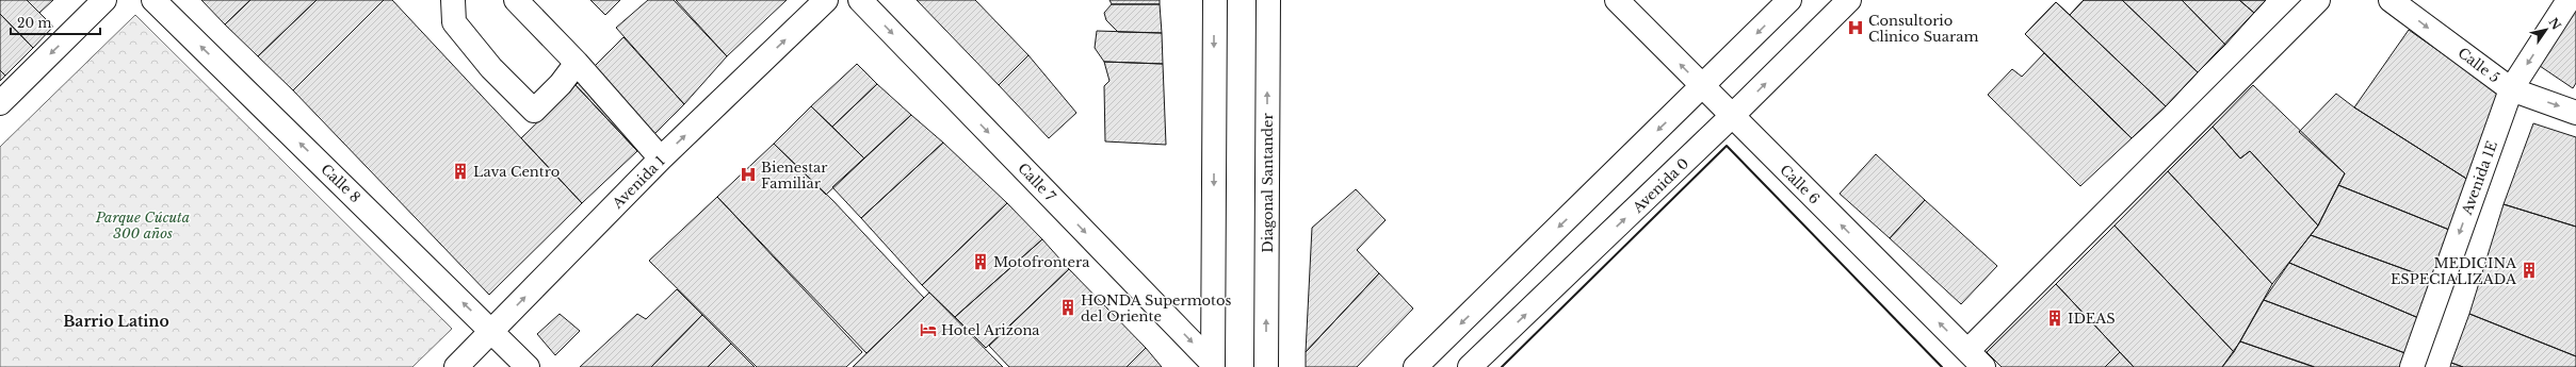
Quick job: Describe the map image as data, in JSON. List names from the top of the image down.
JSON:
{
  "streets": {
    "street": [
      "Calle 5",
      "Avenida 1E",
      "Avenida 1",
      "Calle 7",
      "Calle 8",
      "Diagonal Santander",
      "Calle 6",
      "Avenida 0"
    ]
  },
  "crossings": [
    ["Calle 5", "Avenida 1E"],
    ["Avenida 1", "Calle 8"],
    ["Calle 6", "Avenida 0"]
  ],
  "one_way": [
    "Calle 5",
    "Avenida 1E",
    "Avenida 1",
    "Calle 7",
    "Calle 8",
    "Calle 6"
  ],
  "districts": ["Barrio Latino"],
  "parks": ["Parque Cúcuta 300 años"],
  "places": {
    "hospital": ["Consultorio Clinico Suaram", "Bienestar Familiar"],
    "building": [
      "Lava Centro",
      "Motofrontera",
      "MEDICINA ESPECIALIZADA",
      "HONDA Supermotos del Oriente",
      "IDEAS"
    ],
    "hotel": ["Hotel Arizona"]
  },
  "scale_bar": "20 m",
  "north": "top right"
}
